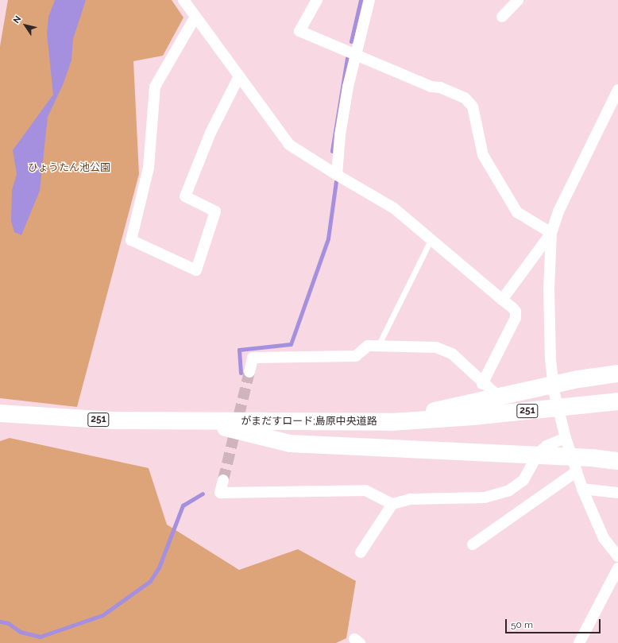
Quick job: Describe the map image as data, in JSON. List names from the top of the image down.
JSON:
{
  "streets": {
    "highway": ["251", "がまだすロード;島原中央道路"]
  },
  "crossings": [
    ["251", "がまだすロード;島原中央道路"]
  ],
  "parks": ["ひょうたん池公園"],
  "scale_bar": "50 m",
  "north": "top left"
}
